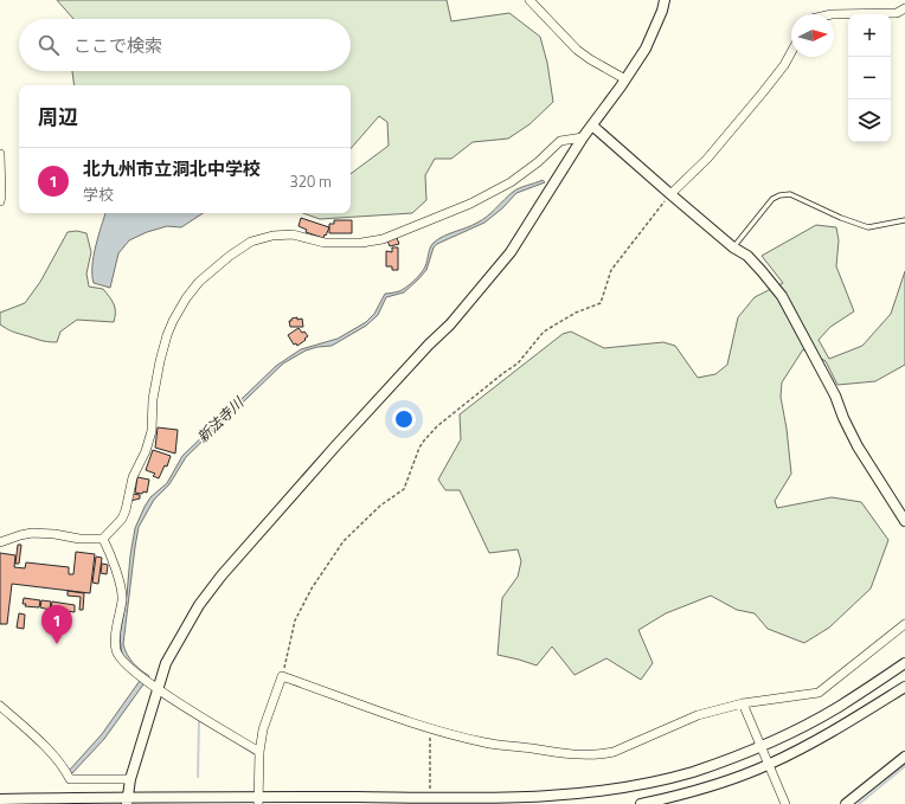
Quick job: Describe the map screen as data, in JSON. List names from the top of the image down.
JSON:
{
  "water": ["新法寺川"],
  "north": "right",
  "page": {
    "map_buttons": ["+", "−"],
    "search": "ここで検索",
    "heading": "周辺",
    "list": [
      {
        "mark": "1",
        "name": "北九州市立洞北中学校",
        "note": "学校",
        "value": "320 m"
      }
    ],
    "pins": "1"
  }
}
